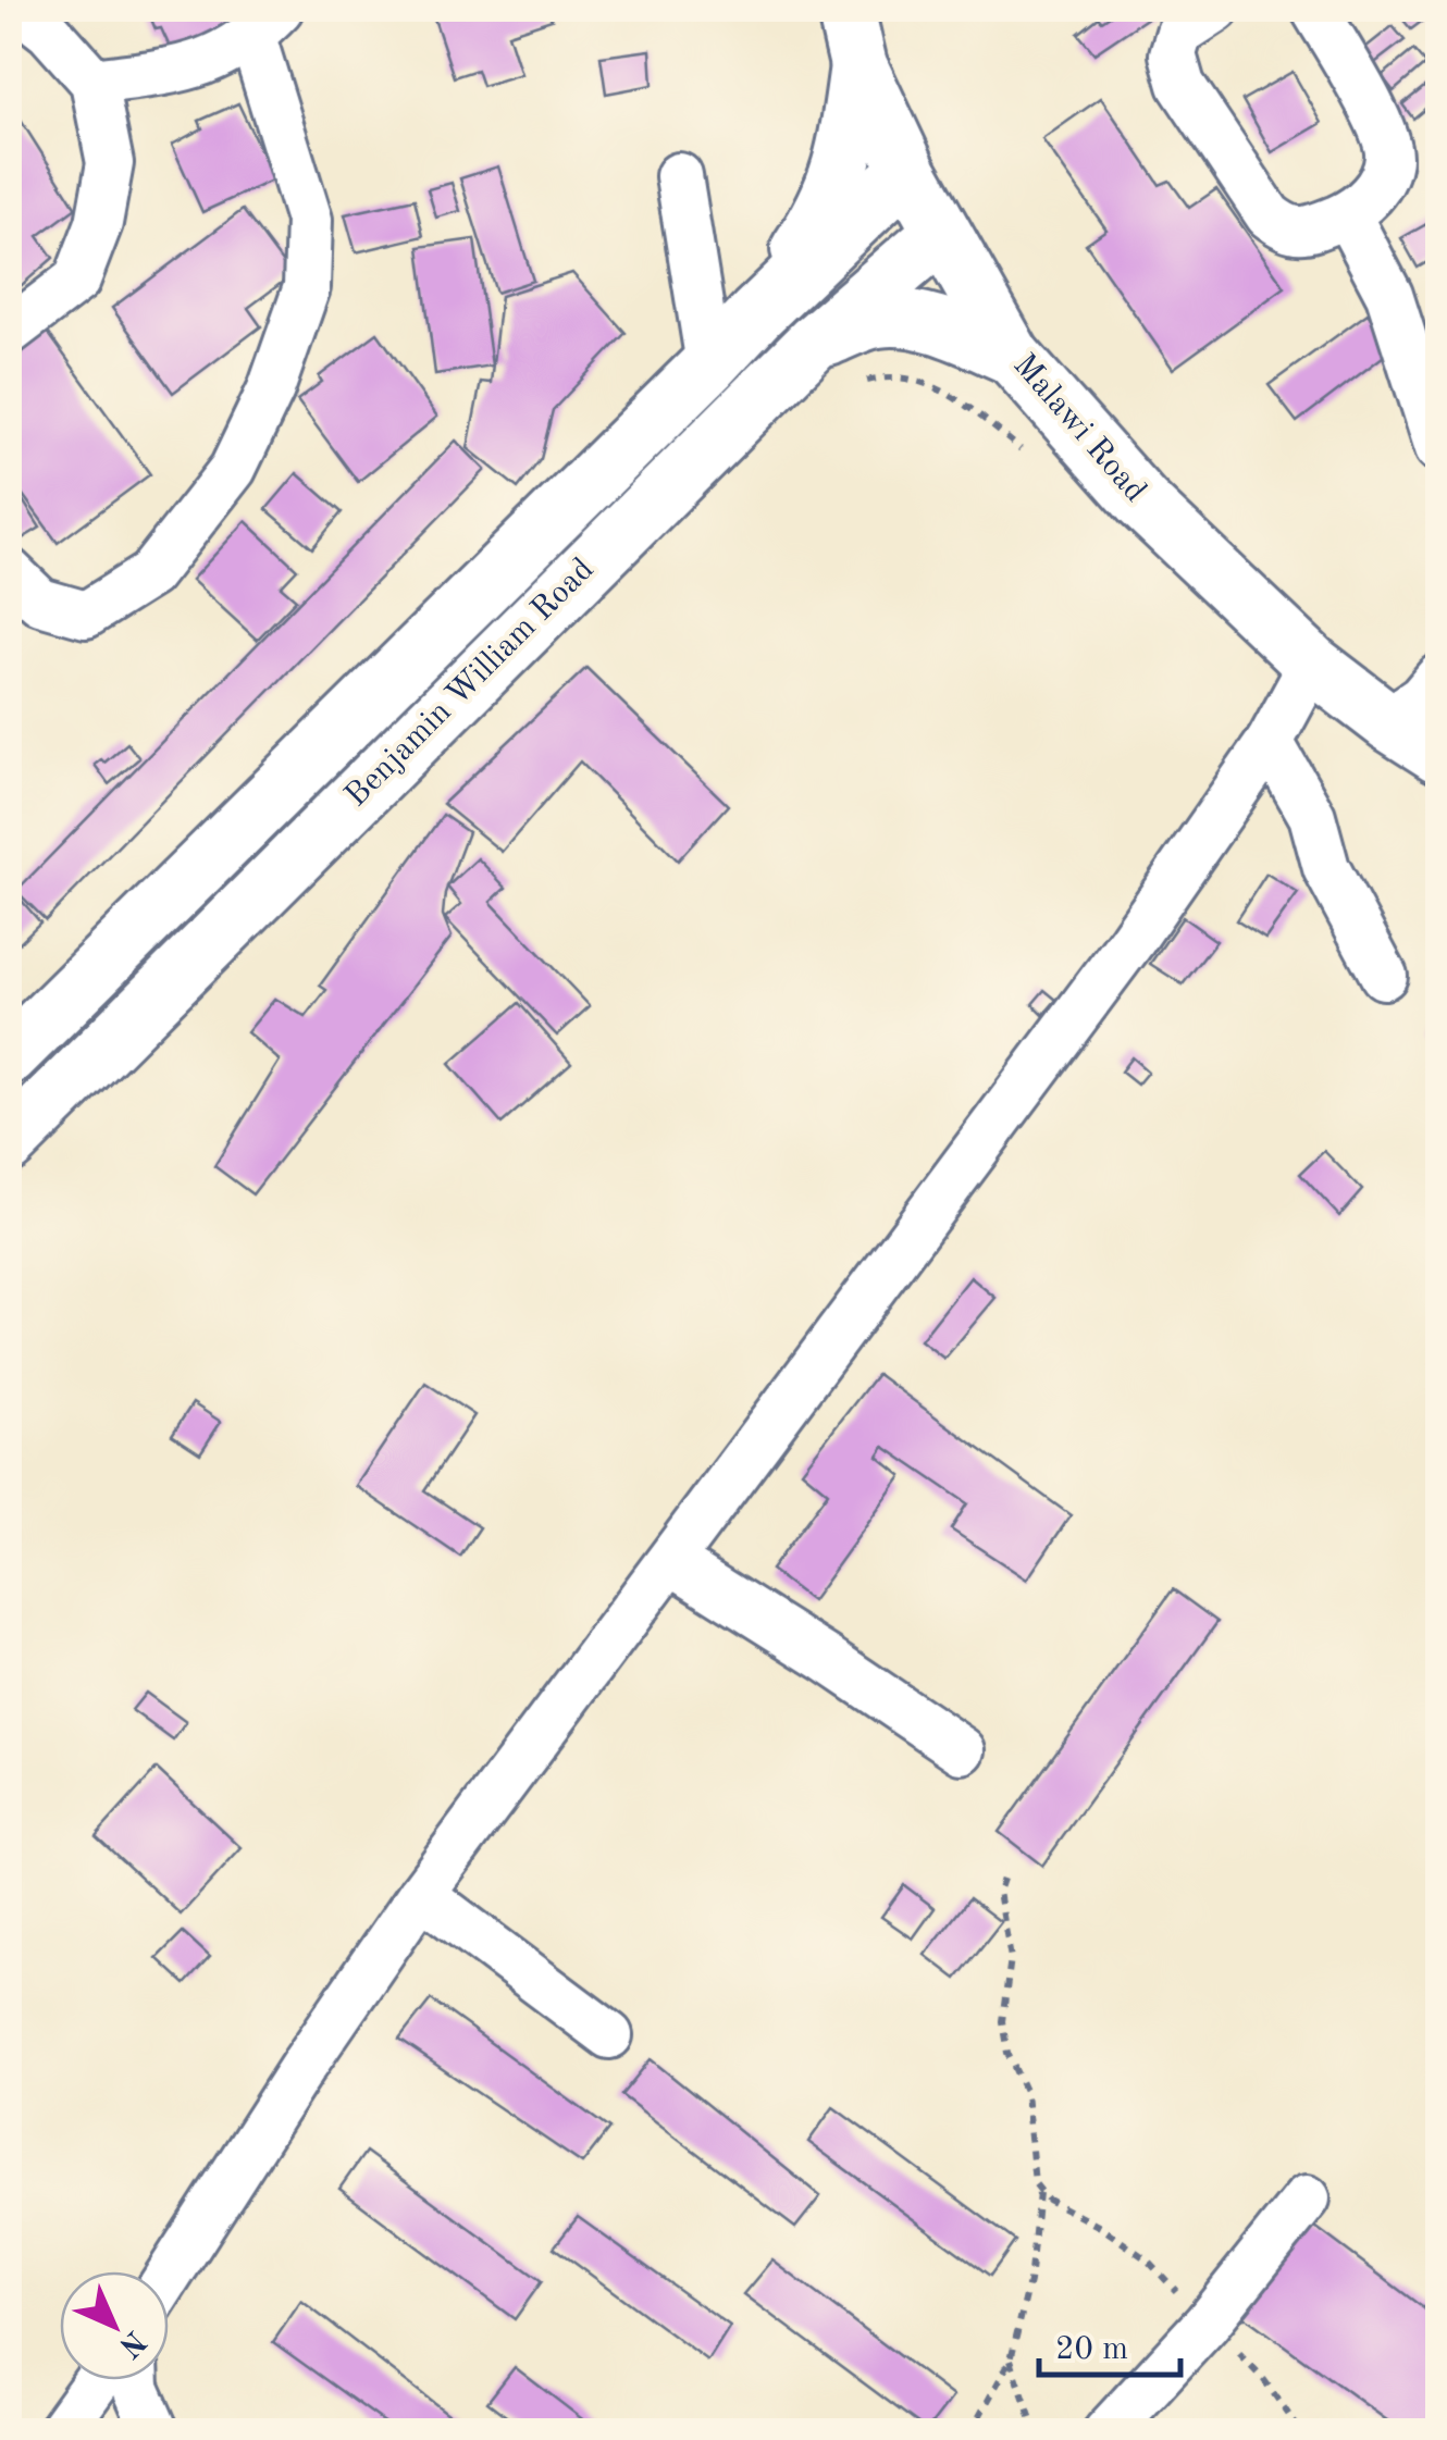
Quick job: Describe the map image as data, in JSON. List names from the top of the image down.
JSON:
{
  "streets": {
    "main road": ["Malawi Road", "Benjamin William Road"]
  },
  "crossings": [
    ["Malawi Road", "Benjamin William Road"]
  ],
  "scale_bar": "20 m",
  "north": "bottom right"
}
